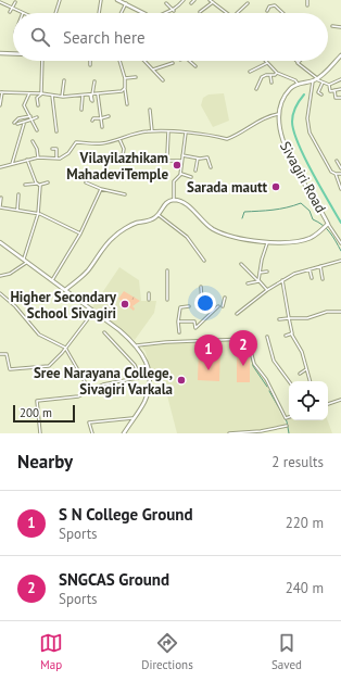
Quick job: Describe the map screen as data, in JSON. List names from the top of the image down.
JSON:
{
  "streets": {
    "main road": ["Sivagiri Road"]
  },
  "places": [
    "Vilayilazhikam MahadeviTemple",
    "Sarada mautt",
    "Higher Secondary School Sivagiri",
    "Sree Narayana College, Sivagiri Varkala"
  ],
  "scale_bar": "200 m",
  "page": {
    "search": "Search here",
    "pins": ["2", "1"],
    "scale": "200 m",
    "heading": ["Nearby", "2 results"],
    "list": [
      {
        "mark": "1",
        "name": "S N College Ground",
        "note": "Sports",
        "value": "220 m"
      },
      {
        "mark": "2",
        "name": "SNGCAS Ground",
        "note": "Sports",
        "value": "240 m"
      }
    ],
    "nav": ["Map", "Directions", "Saved"]
  }
}
